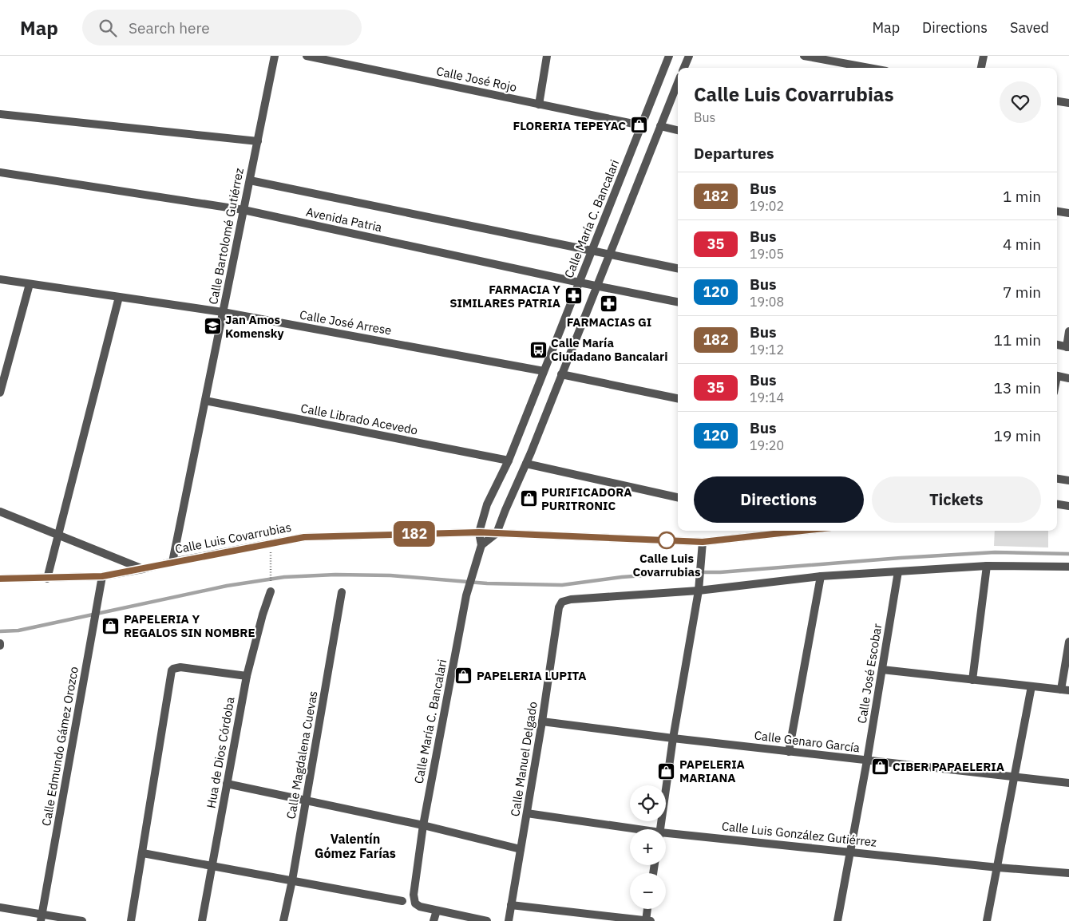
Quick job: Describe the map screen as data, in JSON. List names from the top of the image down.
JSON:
{
  "streets": {
    "street": [
      "Calle José Rojo",
      "Calle María C. Bancalari",
      "Avenida Patria",
      "Calle Bartolomé Gutiérrez",
      "Calle José Arrese",
      "Calle Librado Acevedo",
      "Calle Luis Covarrubias",
      "Calle José Escobar",
      "Calle Genaro García",
      "Calle Edmundo Gámez Orozco",
      "Hua de Dios Córdoba",
      "Calle Magdalena Cuevas",
      "Calle Manuel Delgado",
      "Calle Luis González Gutiérrez"
    ]
  },
  "crossings": [
    ["Calle José Rojo", "Calle María C. Bancalari"],
    ["Calle María C. Bancalari", "Avenida Patria"],
    ["Calle María C. Bancalari", "Calle José Arrese"],
    ["Calle María C. Bancalari", "Calle Librado Acevedo"],
    ["Calle María C. Bancalari", "Calle Luis Covarrubias"],
    ["Avenida Patria", "Calle Bartolomé Gutiérrez"],
    ["Calle Bartolomé Gutiérrez", "Calle José Arrese"],
    ["Calle Bartolomé Gutiérrez", "Calle Librado Acevedo"],
    ["Calle Bartolomé Gutiérrez", "Calle Luis Covarrubias"],
    ["Calle Luis Covarrubias", "Calle Edmundo Gámez Orozco"],
    ["Calle José Escobar", "Calle Genaro García"],
    ["Calle José Escobar", "Calle Luis González Gutiérrez"],
    ["Calle Genaro García", "Calle Manuel Delgado"],
    ["Calle Manuel Delgado", "Calle Luis González Gutiérrez"]
  ],
  "districts": ["Valentín Gómez Farías"],
  "places": {
    "shop": [
      "FLORERIA TEPEYAC",
      "PURIFICADORA PURITRONIC",
      "PAPELERIA Y REGALOS SIN NOMBRE",
      "PAPELERIA LUPITA",
      "CIBER PAPAELERIA",
      "PAPELERIA MARIANA"
    ],
    "pharmacy": ["FARMACIA Y SIMILARES PATRIA", "FARMACIAS GI"],
    "school or university": ["Jan Amos Komensky"],
    "bus stop": ["Calle María Ciudadano Bancalari"],
    "other": ["Calle Luis Covarrubias"]
  },
  "lines": ["bus line 182"],
  "page": {
    "header": "Map",
    "search": "Search here",
    "nav": ["Map", "Directions", "Saved"],
    "on_map": "182",
    "heading": [
      ["Calle Luis Covarrubias", "Bus"],
      "Departures"
    ],
    "list": [
      {
        "mark": "182",
        "name": "Bus",
        "note": "19:02",
        "value": "1 min"
      },
      {
        "mark": "35",
        "name": "Bus",
        "note": "19:05",
        "value": "4 min"
      },
      {
        "mark": "120",
        "name": "Bus",
        "note": "19:08",
        "value": "7 min"
      },
      {
        "mark": "182",
        "name": "Bus",
        "note": "19:12",
        "value": "11 min"
      },
      {
        "mark": "35",
        "name": "Bus",
        "note": "19:14",
        "value": "13 min"
      },
      {
        "mark": "120",
        "name": "Bus",
        "note": "19:20",
        "value": "19 min"
      }
    ],
    "buttons": ["Directions", "Tickets"],
    "map_buttons": ["+", "−"]
  }
}
